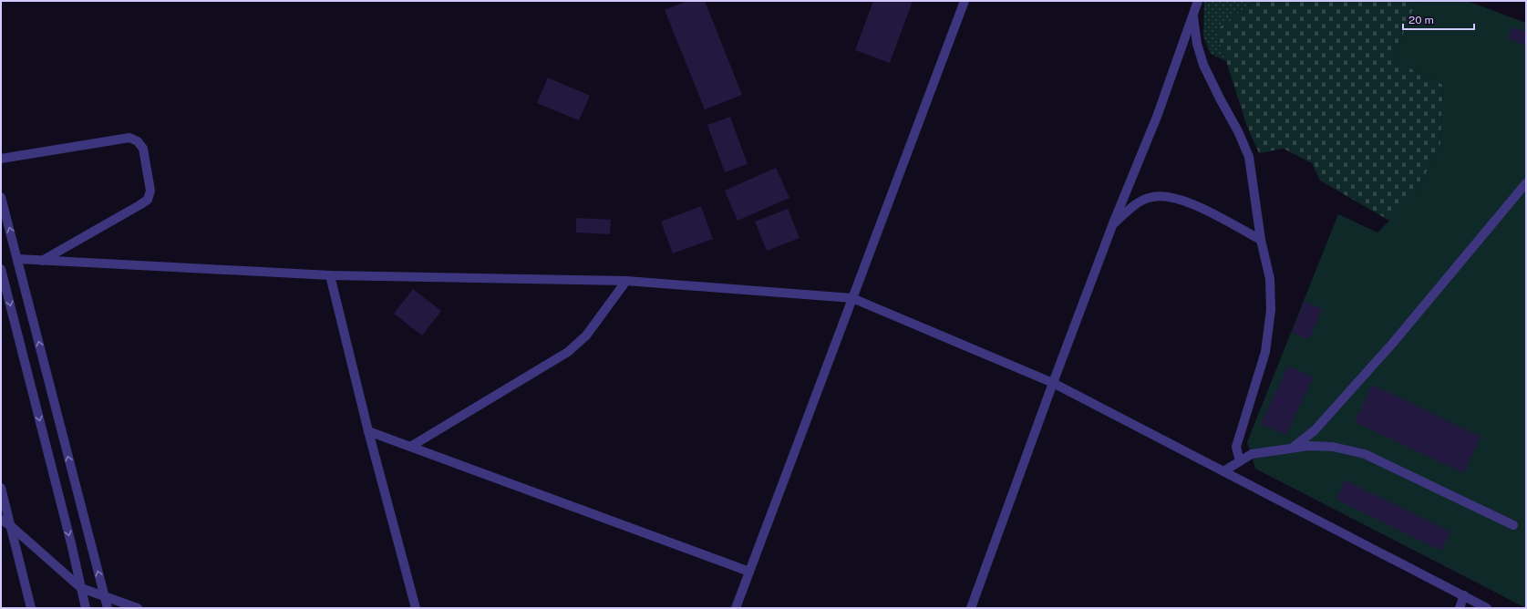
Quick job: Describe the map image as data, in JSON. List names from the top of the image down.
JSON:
{
  "scale_bar": "20 m"
}
